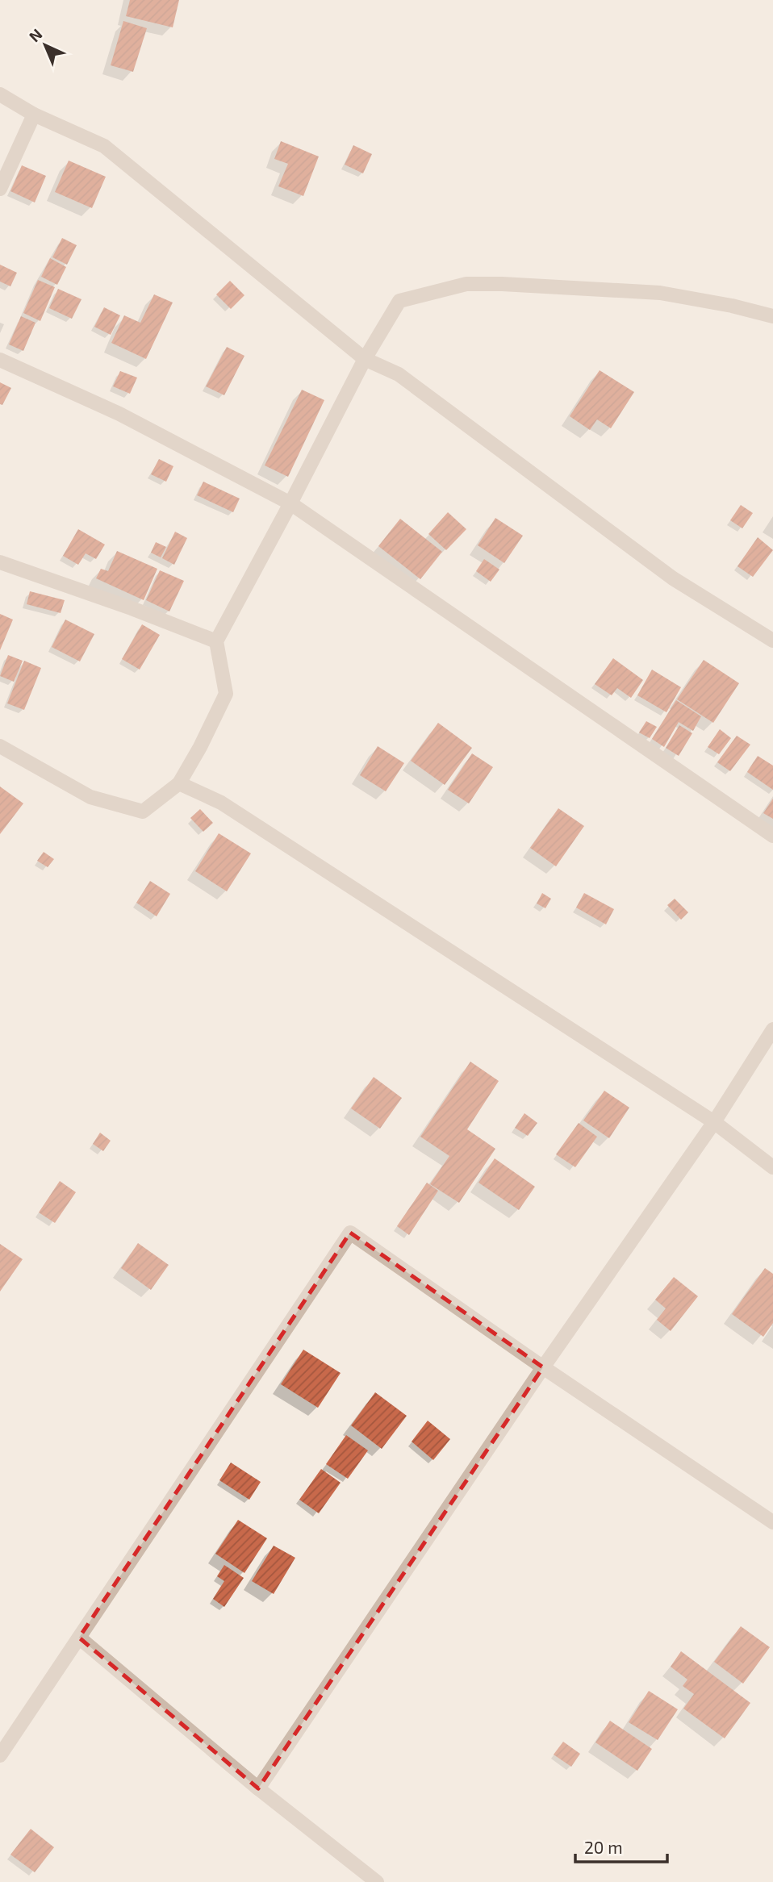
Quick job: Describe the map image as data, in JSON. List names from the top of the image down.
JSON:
{
  "scale_bar": "20 m",
  "north": "top left"
}
